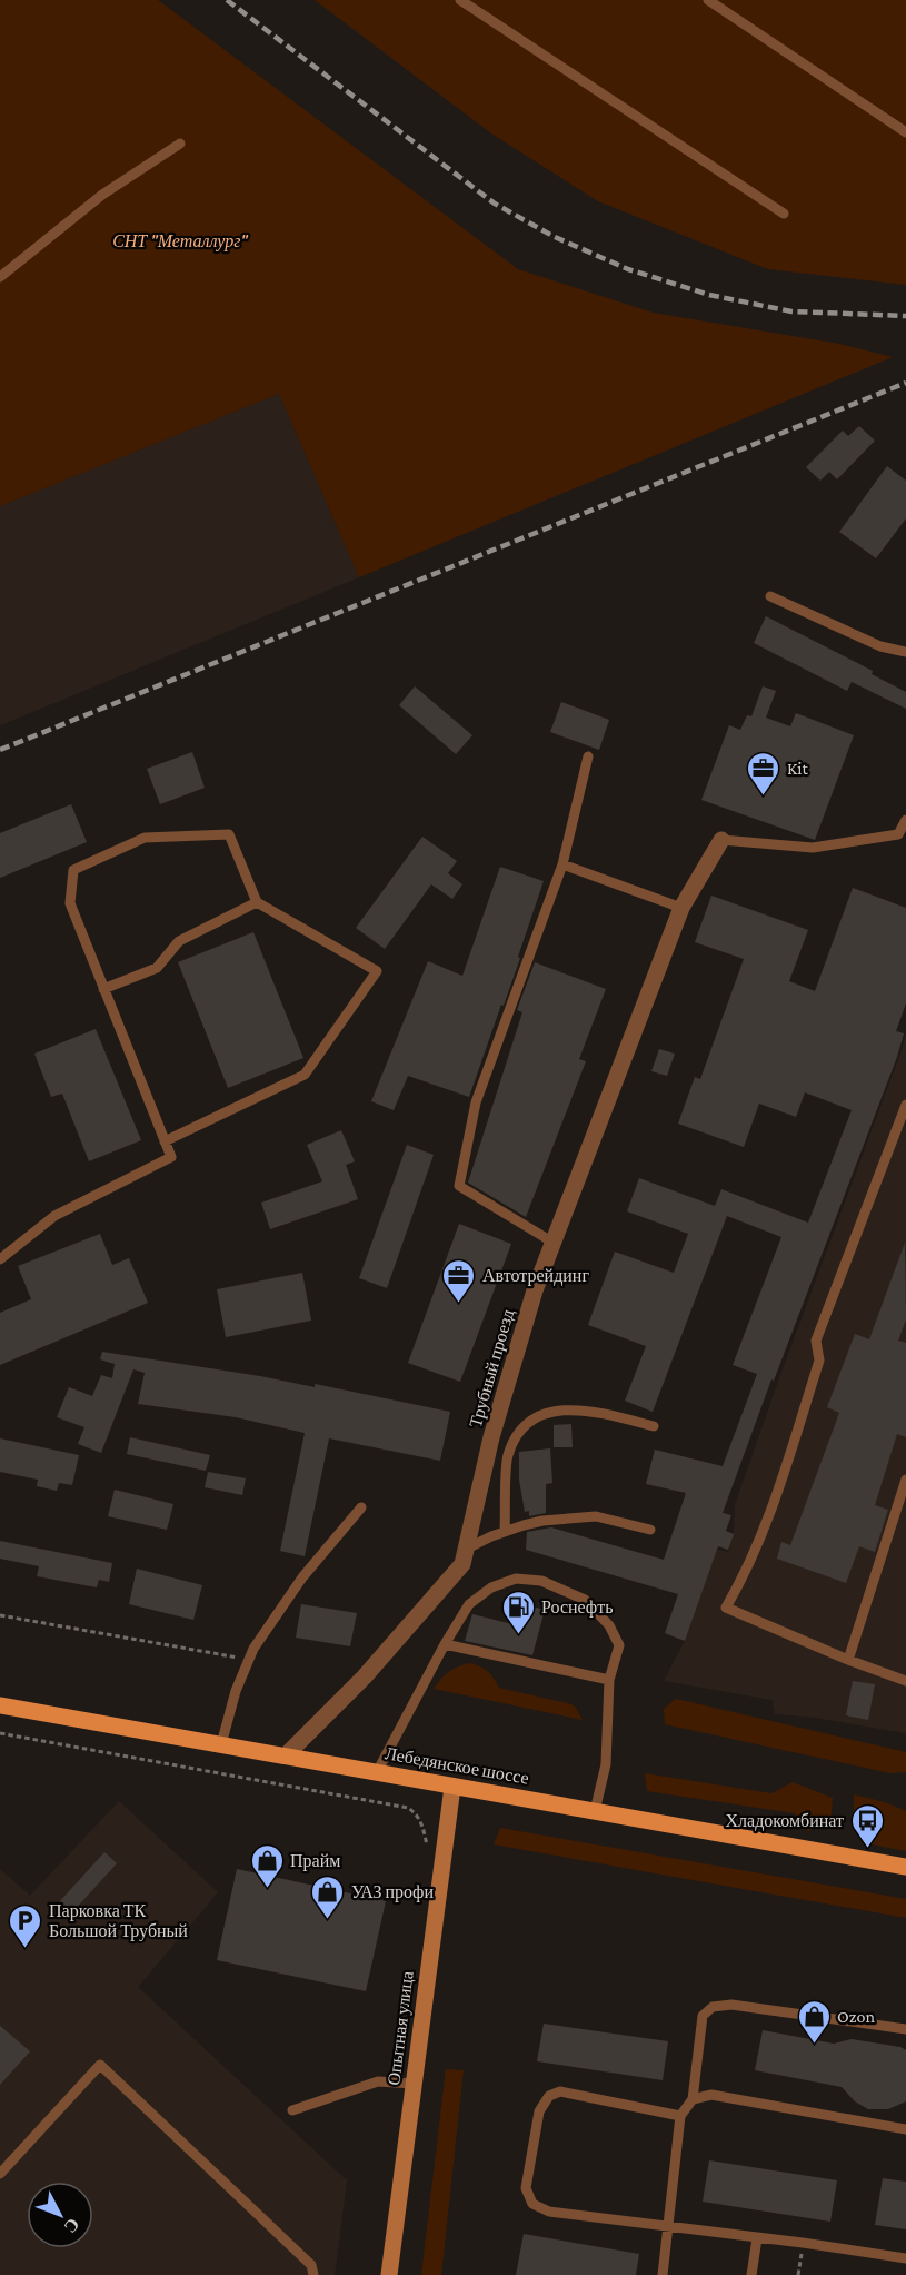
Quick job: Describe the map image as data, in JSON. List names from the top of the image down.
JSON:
{
  "streets": {
    "main road": ["Лебедянское шоссе"],
    "street": ["Трубный проезд", "Опытная улица"]
  },
  "crossings": [
    ["Трубный проезд", "Лебедянское шоссе"],
    ["Лебедянское шоссе", "Опытная улица"]
  ],
  "parks": ["СНТ \"Металлург\""],
  "places": {
    "office": ["Kit", "Автотрейдинг"],
    "fuel station": ["Роснефть"],
    "bus stop": ["Хладокомбинат"],
    "shop": ["Прайм", "УАЗ профи", "Ozon"],
    "parking": ["Парковка ТК Большой Трубный"]
  },
  "north": "bottom right"
}
